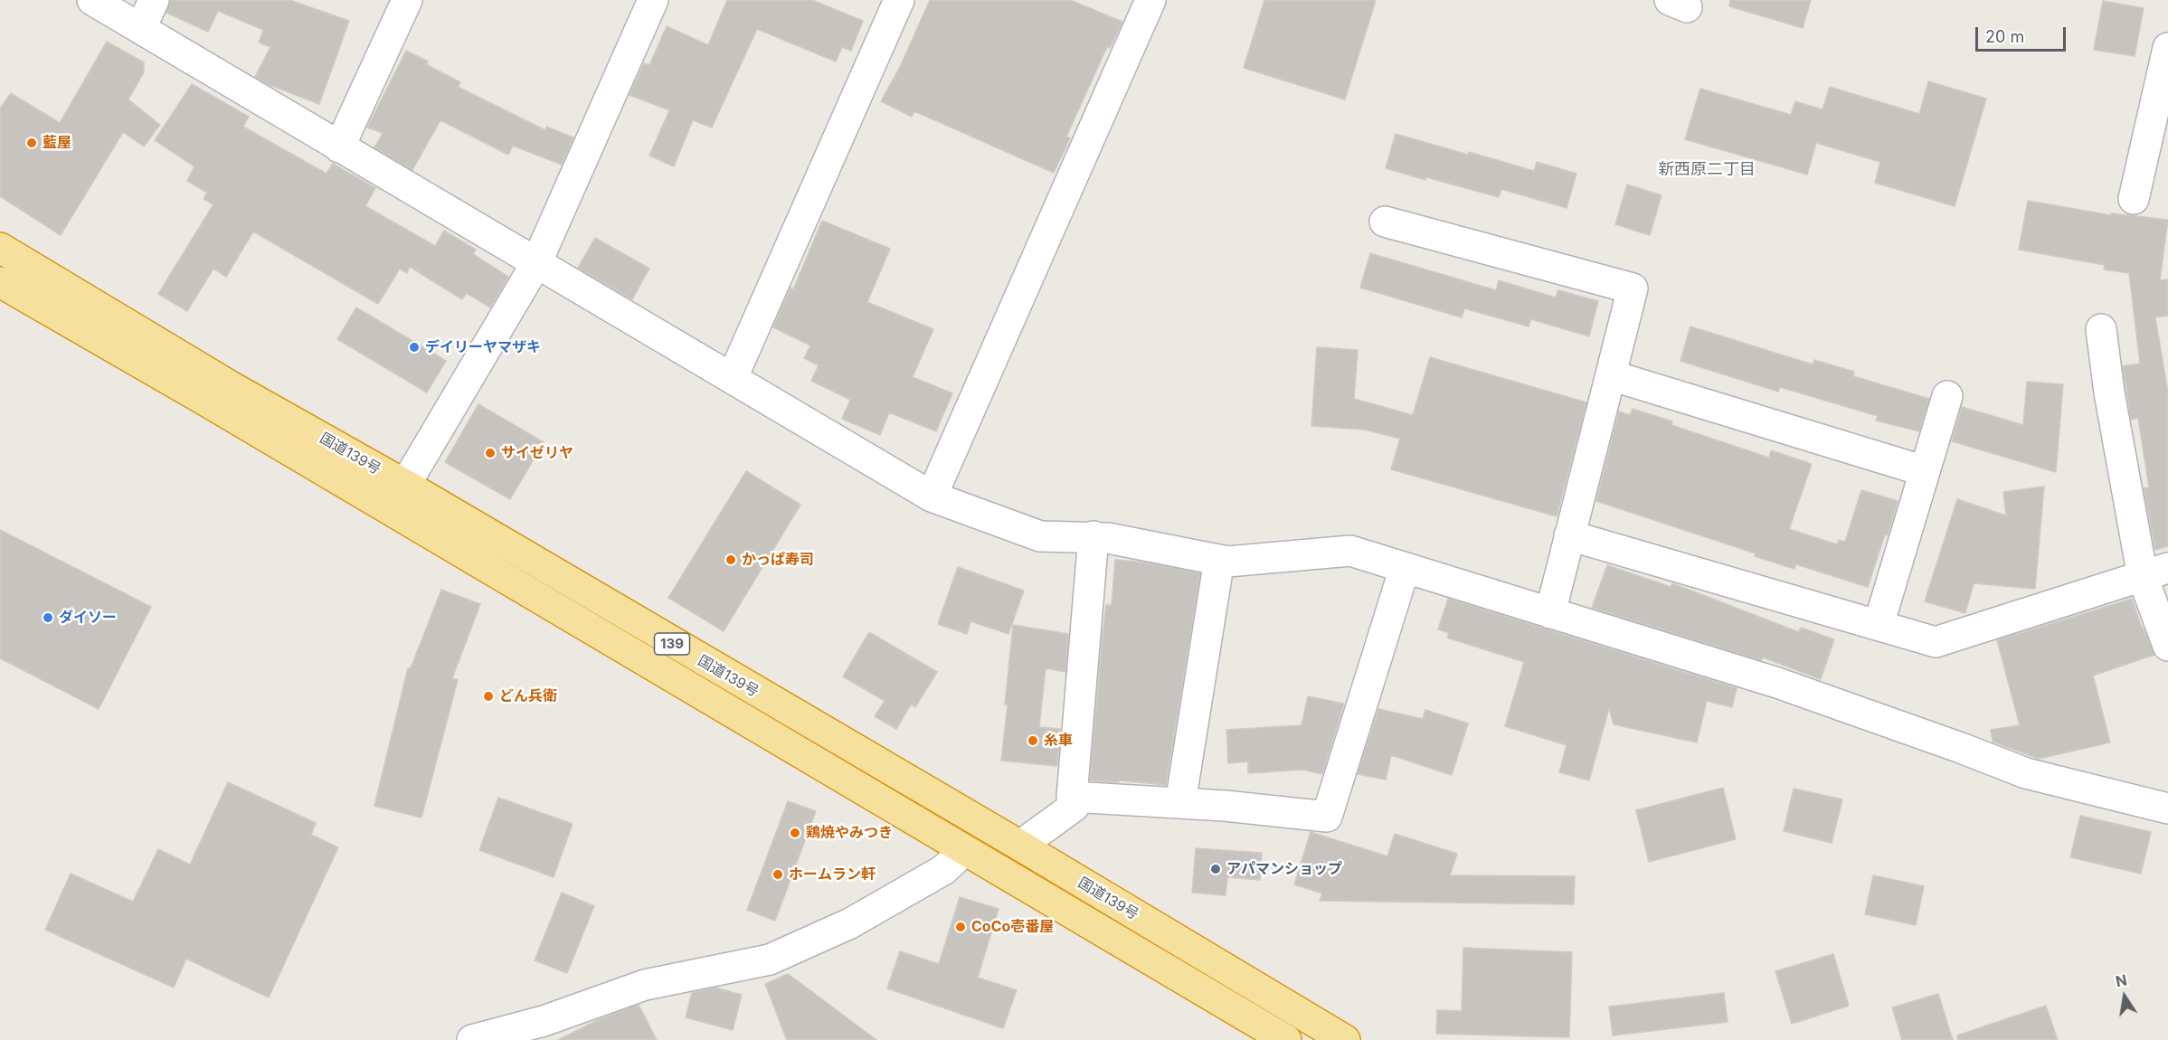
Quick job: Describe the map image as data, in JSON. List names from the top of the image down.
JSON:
{
  "streets": {
    "highway": ["国道139号", "139"]
  },
  "districts": ["新西原二丁目"],
  "places": [
    "藍屋",
    "デイリーヤマザキ",
    "サイゼリヤ",
    "かっぱ寿司",
    "ダイソー",
    "どん兵衛",
    "糸車",
    "鶏焼やみつき",
    "アパマンショップ",
    "ホームラン軒",
    "CoCo壱番屋"
  ],
  "scale_bar": "20 m",
  "north": "top"
}
